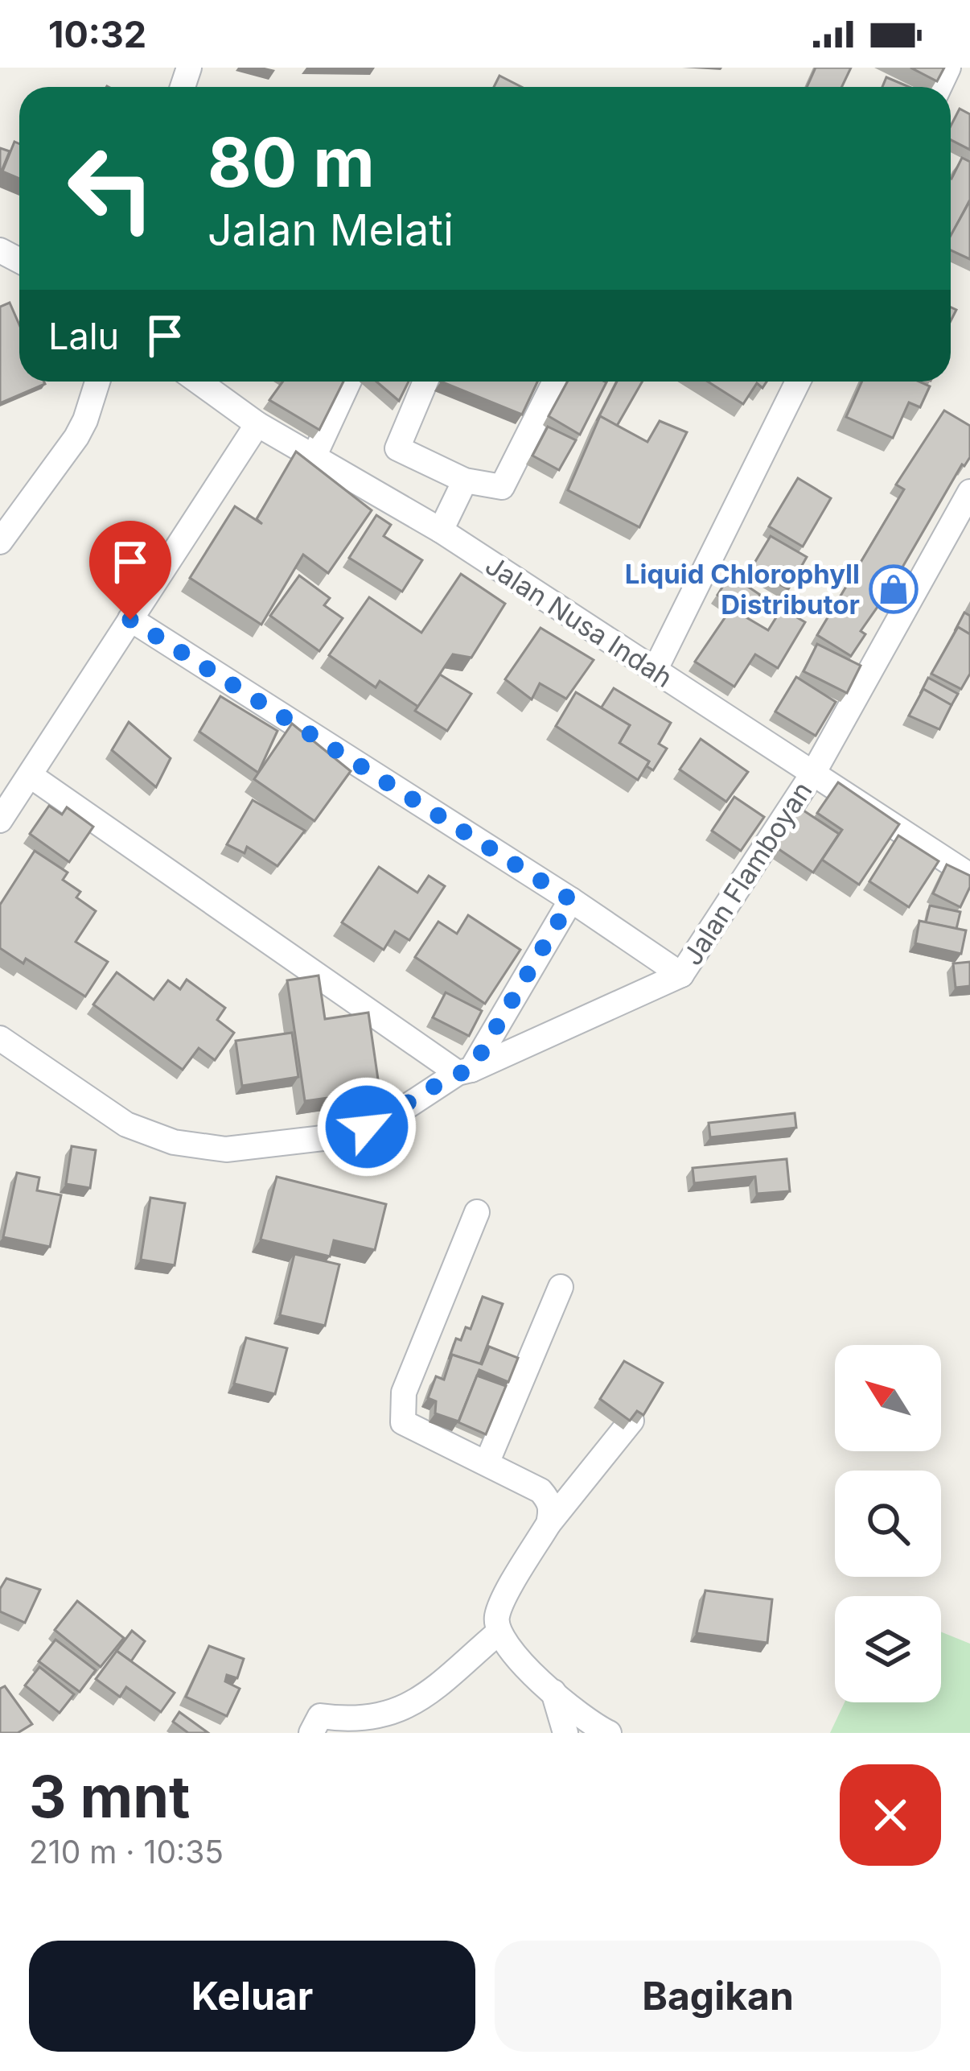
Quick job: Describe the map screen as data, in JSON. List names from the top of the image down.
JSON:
{
  "streets": {
    "street": ["Jalan Nusa Indah", "Jalan Flamboyan"]
  },
  "crossings": [
    ["Jalan Nusa Indah", "Jalan Flamboyan"]
  ],
  "places": {
    "shop": ["Liquid Chlorophyll Distributor"]
  },
  "north": "top left",
  "page": {
    "status": "10:32",
    "turn": ["80 m", "Jalan Melati"],
    "then": "Lalu",
    "heading": ["3 mnt", "210 m · 10:35"],
    "buttons": ["Keluar", "Bagikan"]
  }
}
